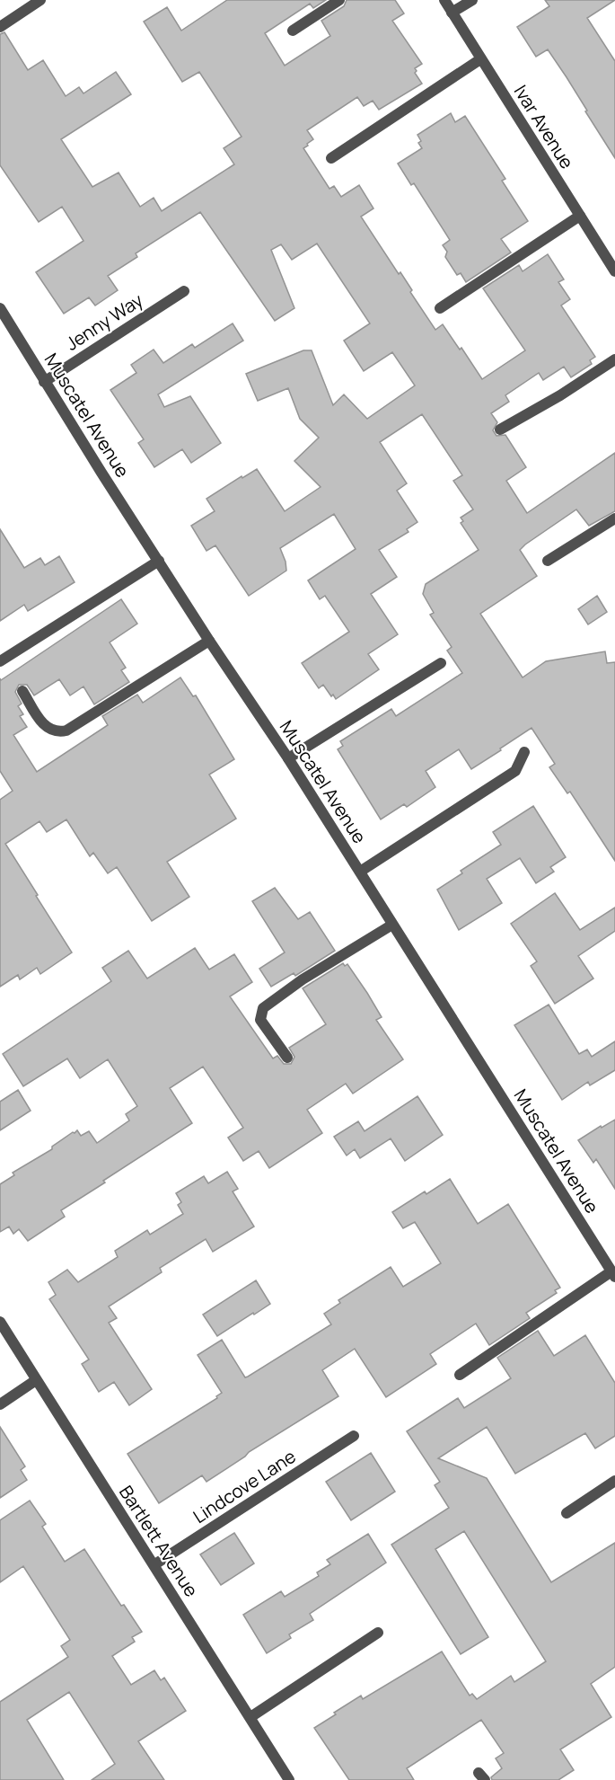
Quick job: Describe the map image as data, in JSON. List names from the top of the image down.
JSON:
{
  "streets": {
    "street": [
      "Ivar Avenue",
      "Jenny Way",
      "Muscatel Avenue",
      "Lindcove Lane",
      "Bartlett Avenue"
    ]
  },
  "crossings": [
    ["Jenny Way", "Muscatel Avenue"],
    ["Lindcove Lane", "Bartlett Avenue"]
  ]
}
